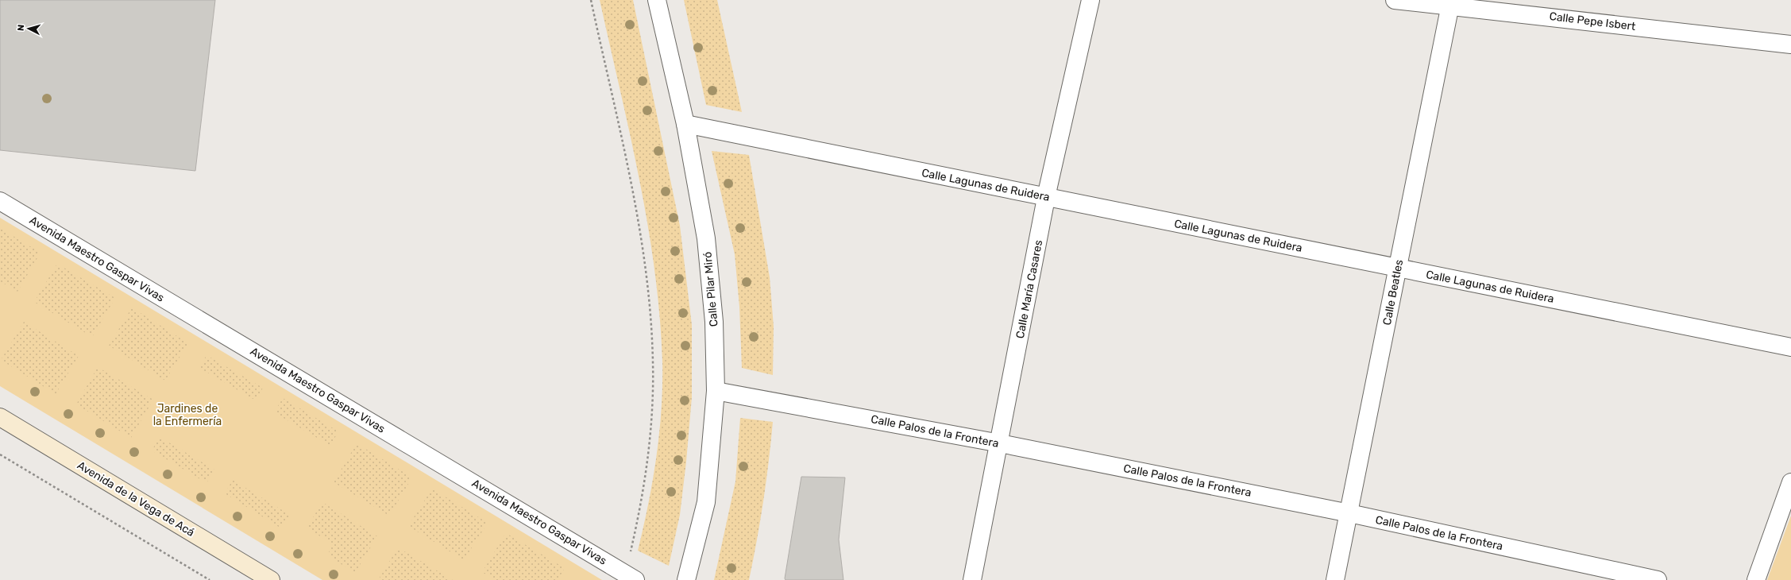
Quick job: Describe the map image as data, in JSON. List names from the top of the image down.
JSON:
{
  "streets": {
    "main road": ["Avenida de la Vega de Acá"],
    "street": [
      "Calle Pepe Isbert",
      "Calle Lagunas de Ruidera",
      "Avenida Maestro Gaspar Vivas",
      "Calle Pilar Miró",
      "Calle María Casares",
      "Calle Beatles",
      "Calle Palos de la Frontera"
    ]
  },
  "crossings": [
    ["Calle Pepe Isbert", "Calle Beatles"],
    ["Calle Lagunas de Ruidera", "Calle Pilar Miró"],
    ["Calle Lagunas de Ruidera", "Calle María Casares"],
    ["Calle Lagunas de Ruidera", "Calle Beatles"],
    ["Calle Pilar Miró", "Calle Palos de la Frontera"],
    ["Calle María Casares", "Calle Palos de la Frontera"],
    ["Calle Beatles", "Calle Palos de la Frontera"]
  ],
  "parks": ["Jardines de la Enfermería"],
  "north": "left"
}
